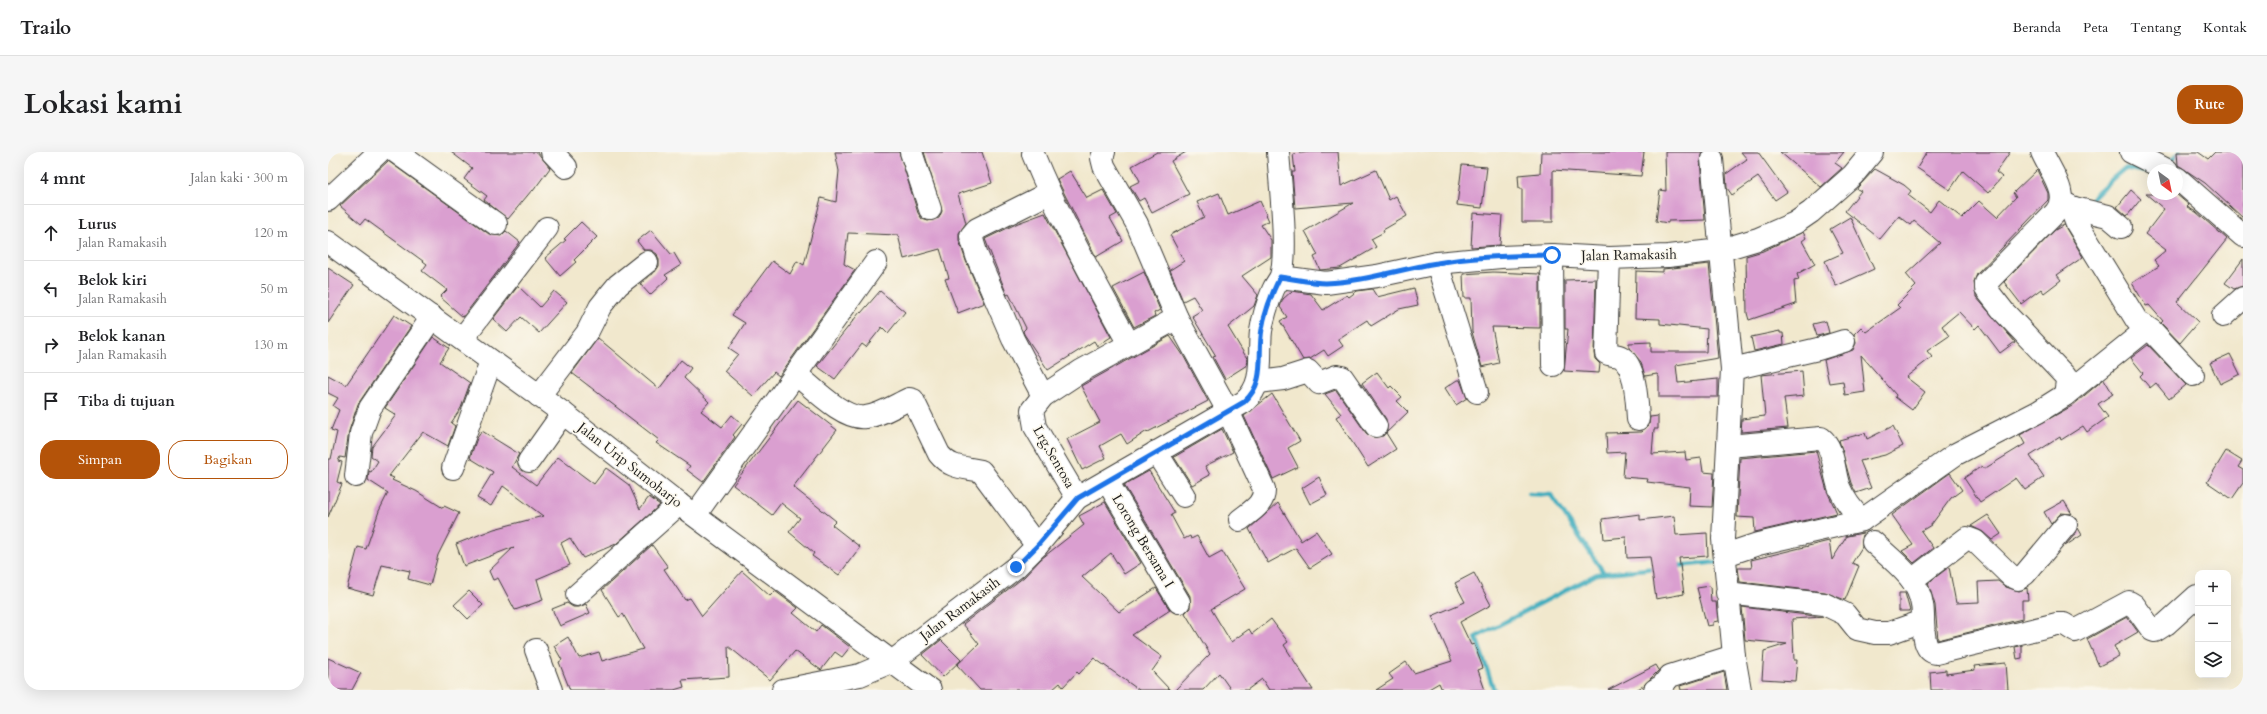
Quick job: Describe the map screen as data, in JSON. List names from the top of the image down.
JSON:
{
  "streets": {
    "street": [
      "Jalan Ramakasih",
      "Lrg.Sentosa",
      "Jalan Urip Sumoharjo",
      "Lorong Bersama I"
    ]
  },
  "crossings": [
    ["Jalan Ramakasih", "Lrg.Sentosa"],
    ["Jalan Ramakasih", "Jalan Urip Sumoharjo"],
    ["Jalan Ramakasih", "Lorong Bersama I"]
  ],
  "north": "bottom right",
  "page": {
    "header": "Trailo",
    "nav": [
      "Beranda",
      "Peta",
      "Tentang",
      "Kontak"
    ],
    "title": "Lokasi kami",
    "buttons": [
      "Rute",
      ["Simpan", "Bagikan"]
    ],
    "heading": ["4 mnt", "Jalan kaki · 300 m"],
    "list": [
      ["Lurus", "Jalan Ramakasih", "120 m"],
      ["Belok kiri", "Jalan Ramakasih", "50 m"],
      ["Belok kanan", "Jalan Ramakasih", "130 m"],
      "Tiba di tujuan"
    ],
    "map_buttons": ["+", "−"]
  }
}
